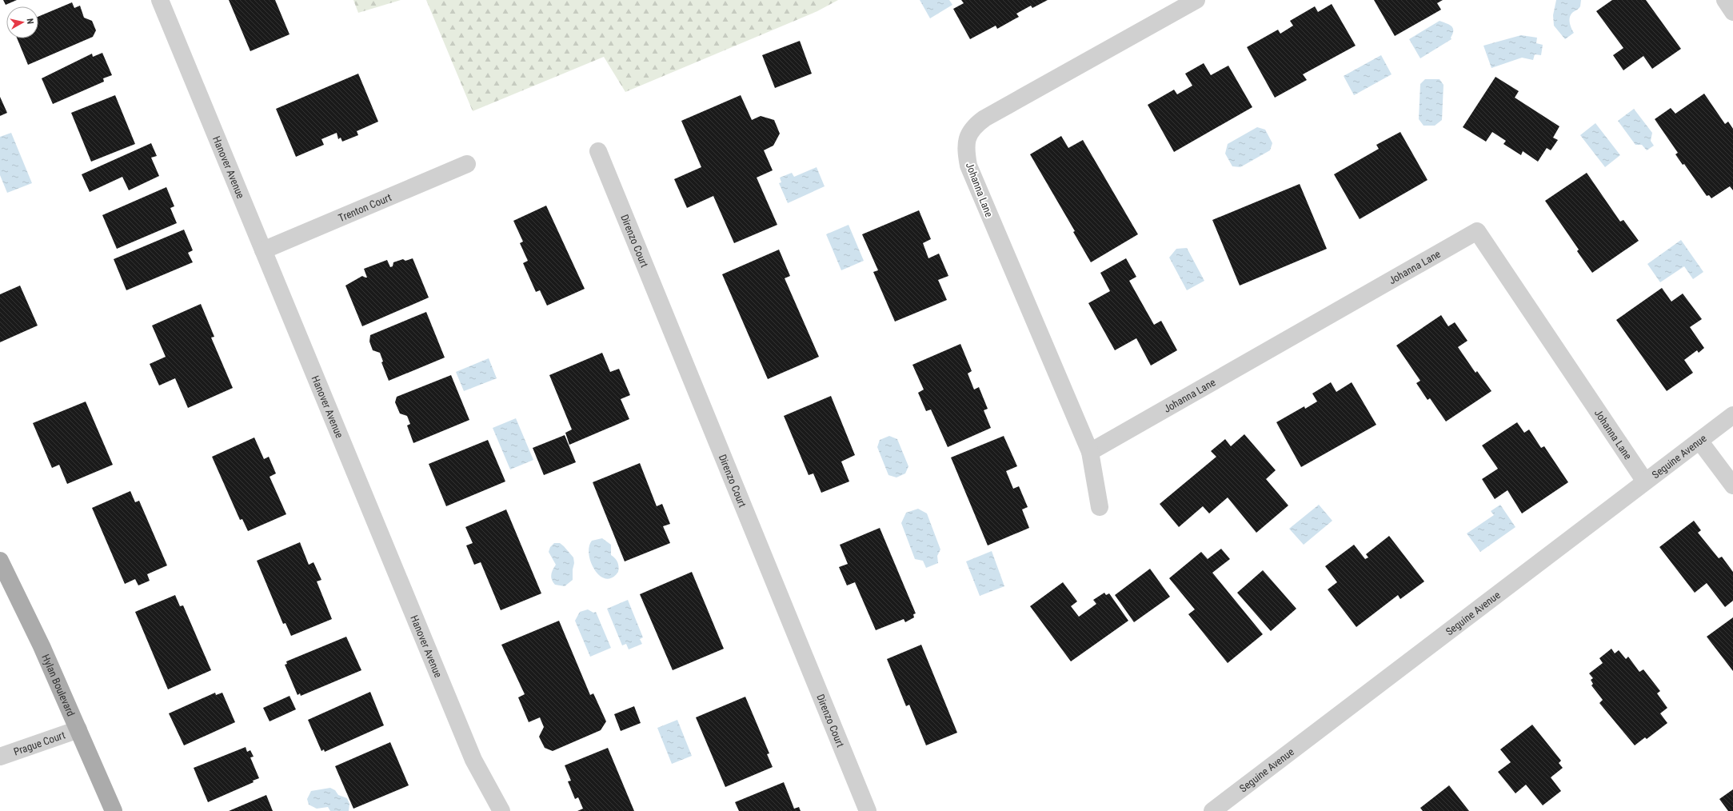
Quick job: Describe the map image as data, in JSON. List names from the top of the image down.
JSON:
{
  "streets": {
    "main road": ["Hylan Boulevard"],
    "street": [
      "Hanover Avenue",
      "Johanna Lane",
      "Trenton Court",
      "Direnzo Court",
      "Seguine Avenue",
      "Prague Court"
    ]
  },
  "crossings": [
    ["Hanover Avenue", "Trenton Court"],
    ["Johanna Lane", "Seguine Avenue"],
    ["Hylan Boulevard", "Prague Court"]
  ],
  "north": "right"
}
